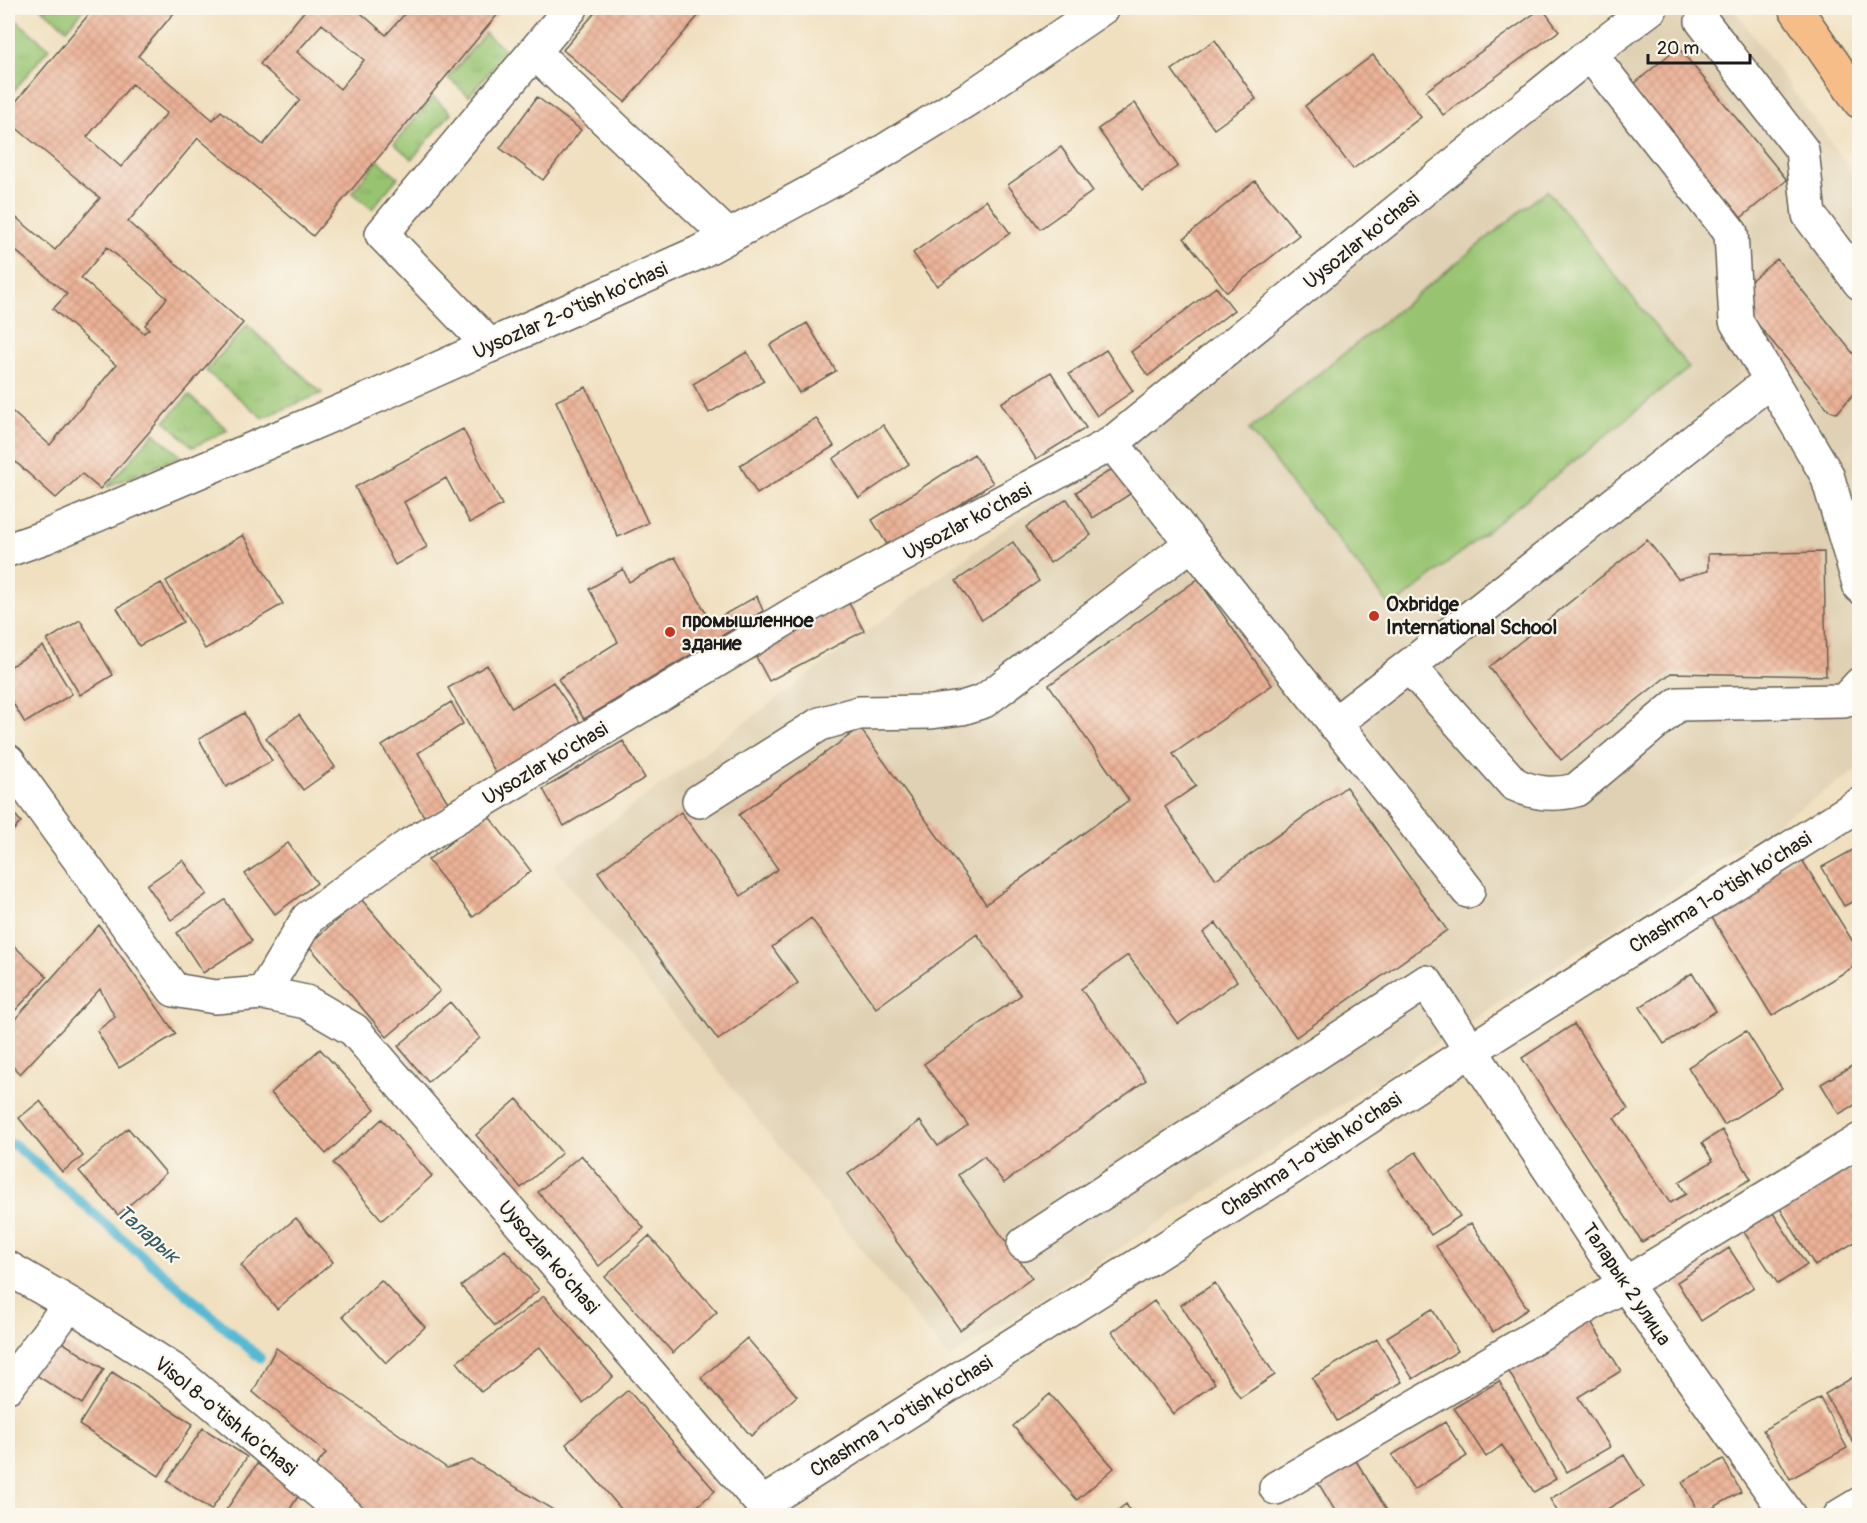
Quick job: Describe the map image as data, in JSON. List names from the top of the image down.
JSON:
{
  "streets": {
    "street": [
      "Uysozlar ko'chasi",
      "Uysozlar 2-o'tish ko'chasi",
      "Chashma 1-o'tish ko'chasi",
      "Таларык 2 улица",
      "Visol 8-o'tish ko'chasi"
    ]
  },
  "crossings": [
    ["Uysozlar ko'chasi", "Chashma 1-o'tish ko'chasi"],
    ["Chashma 1-o'tish ko'chasi", "Таларык 2 улица"]
  ],
  "water": ["Таларык"],
  "places": ["Oxbridge International School", "промышленное здание"],
  "scale_bar": "20 m"
}
